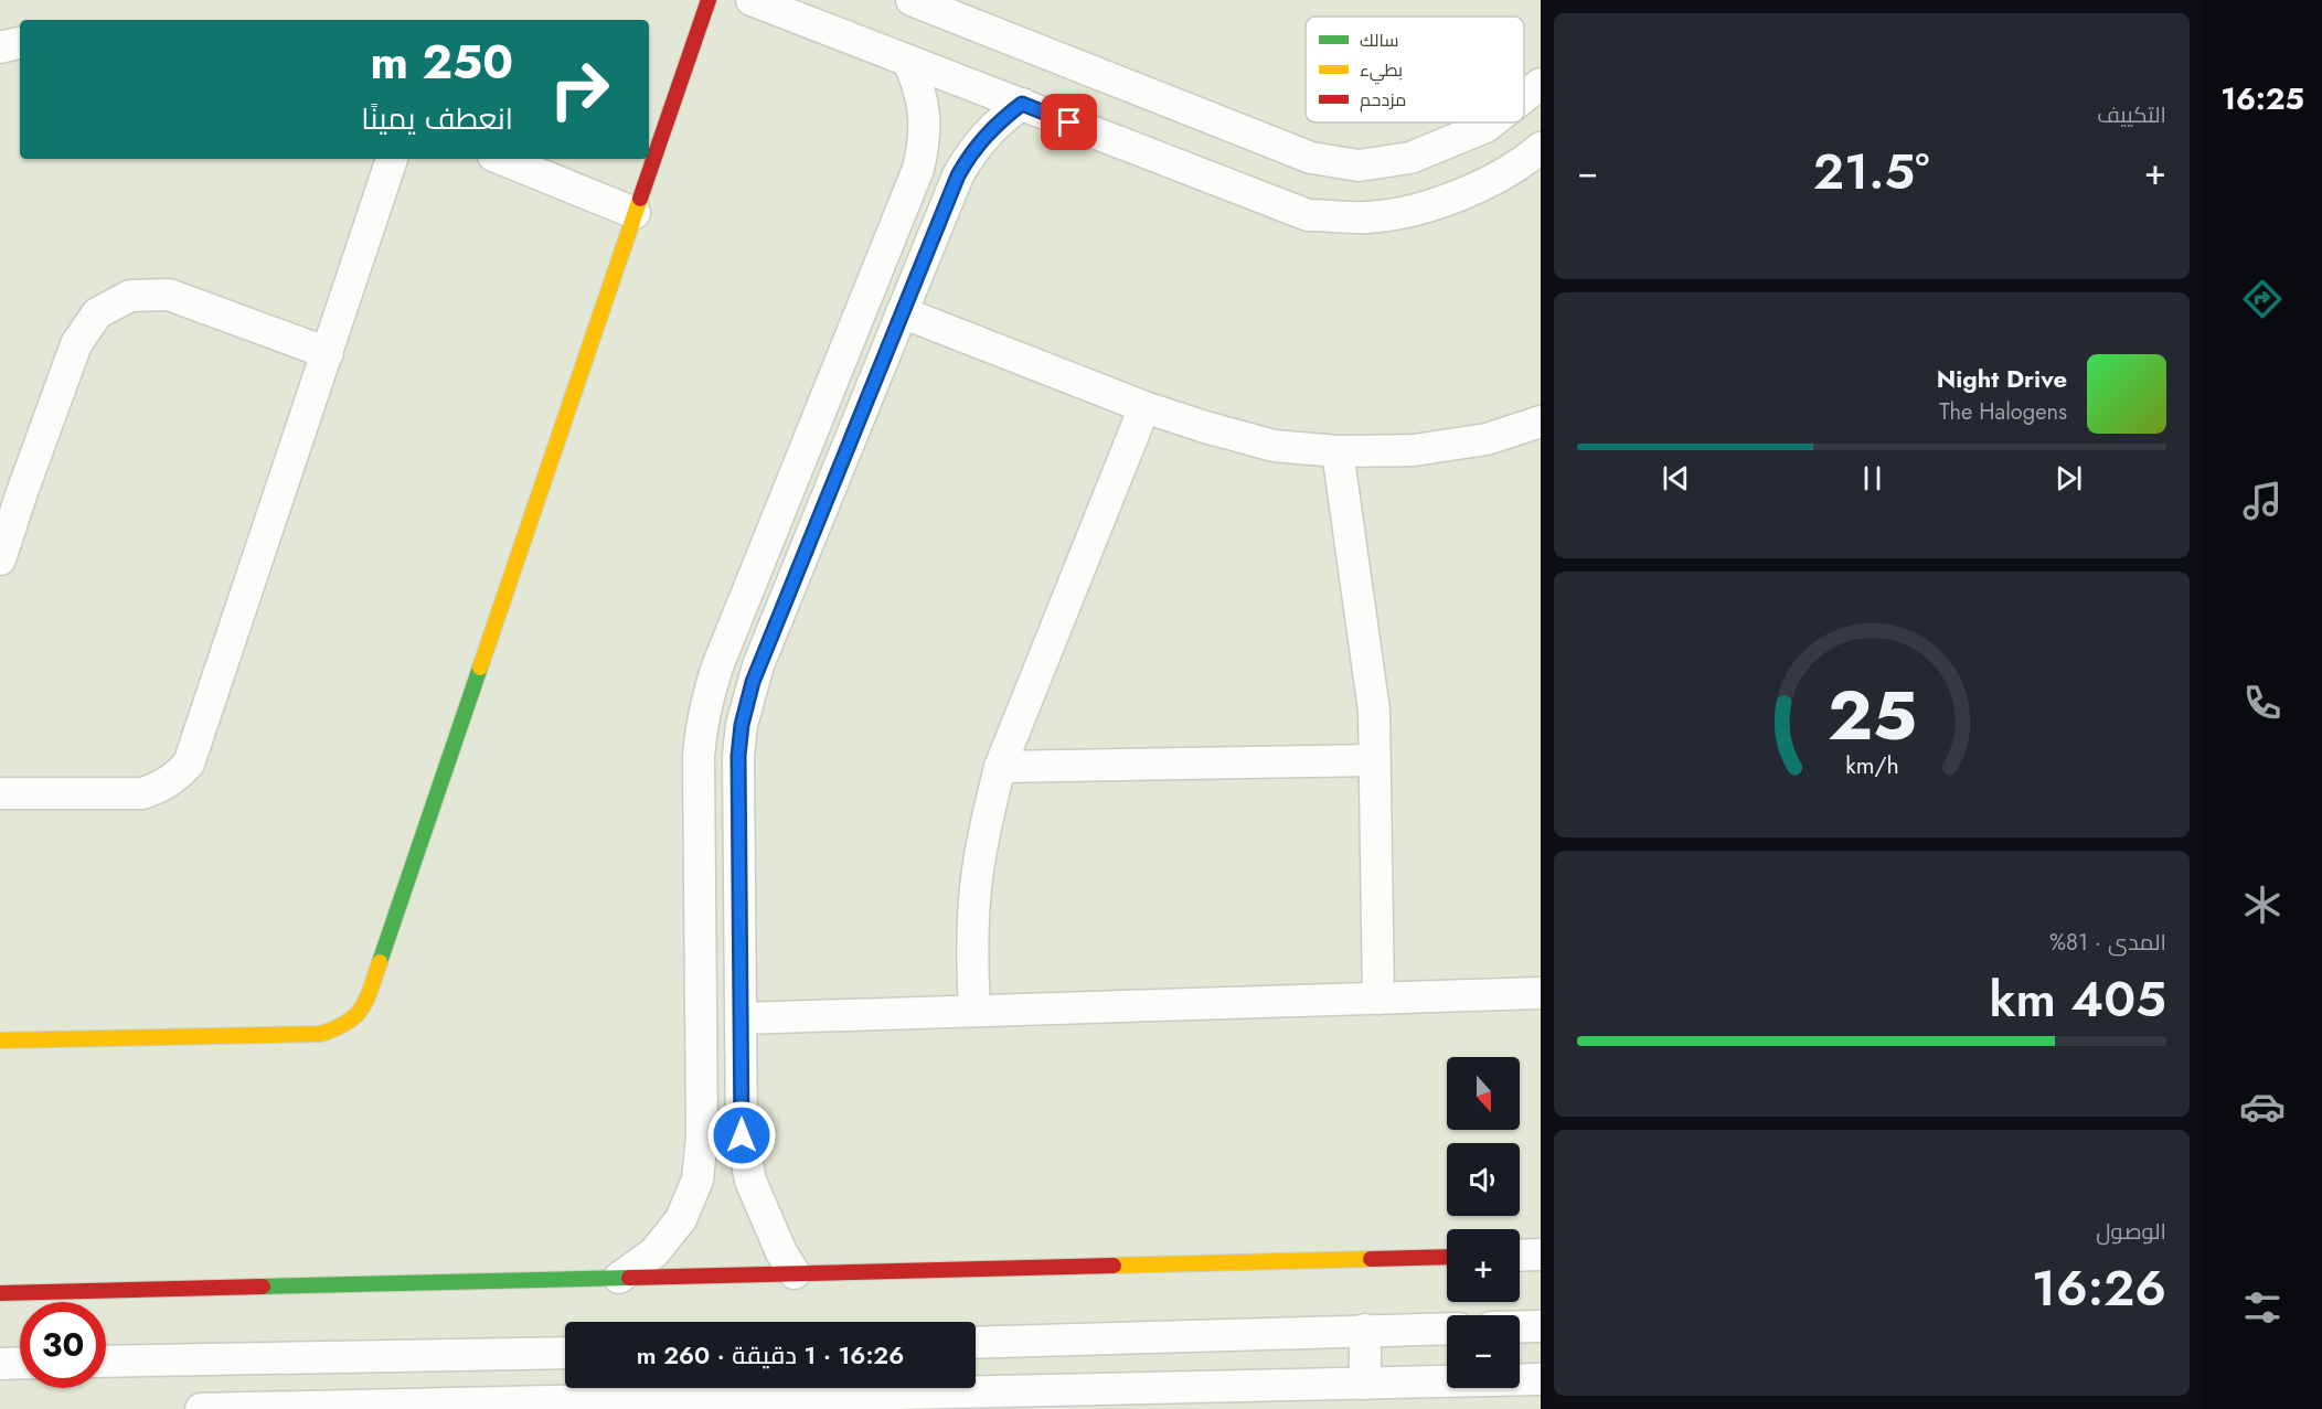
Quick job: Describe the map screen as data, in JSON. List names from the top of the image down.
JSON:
{
  "legend": ["سالك", "بطيء", "مزدحم"],
  "north": "bottom",
  "page": {
    "tabs": "16:25",
    "tile": [
      "التكييف",
      ["المدى · 81%", "405 km"],
      ["الوصول", "16:26"]
    ],
    "turn": ["250 m", "انعطف يمينًا"],
    "heat": ["−", "21.5°", "+"],
    "song": ["Night Drive", "The Halogens"],
    "map_buttons": ["+", "−"],
    "limit": "30",
    "trip": "16:26 · 1 دقيقة · 260 m",
    "gauge": ["25", "km/h"]
  }
}
